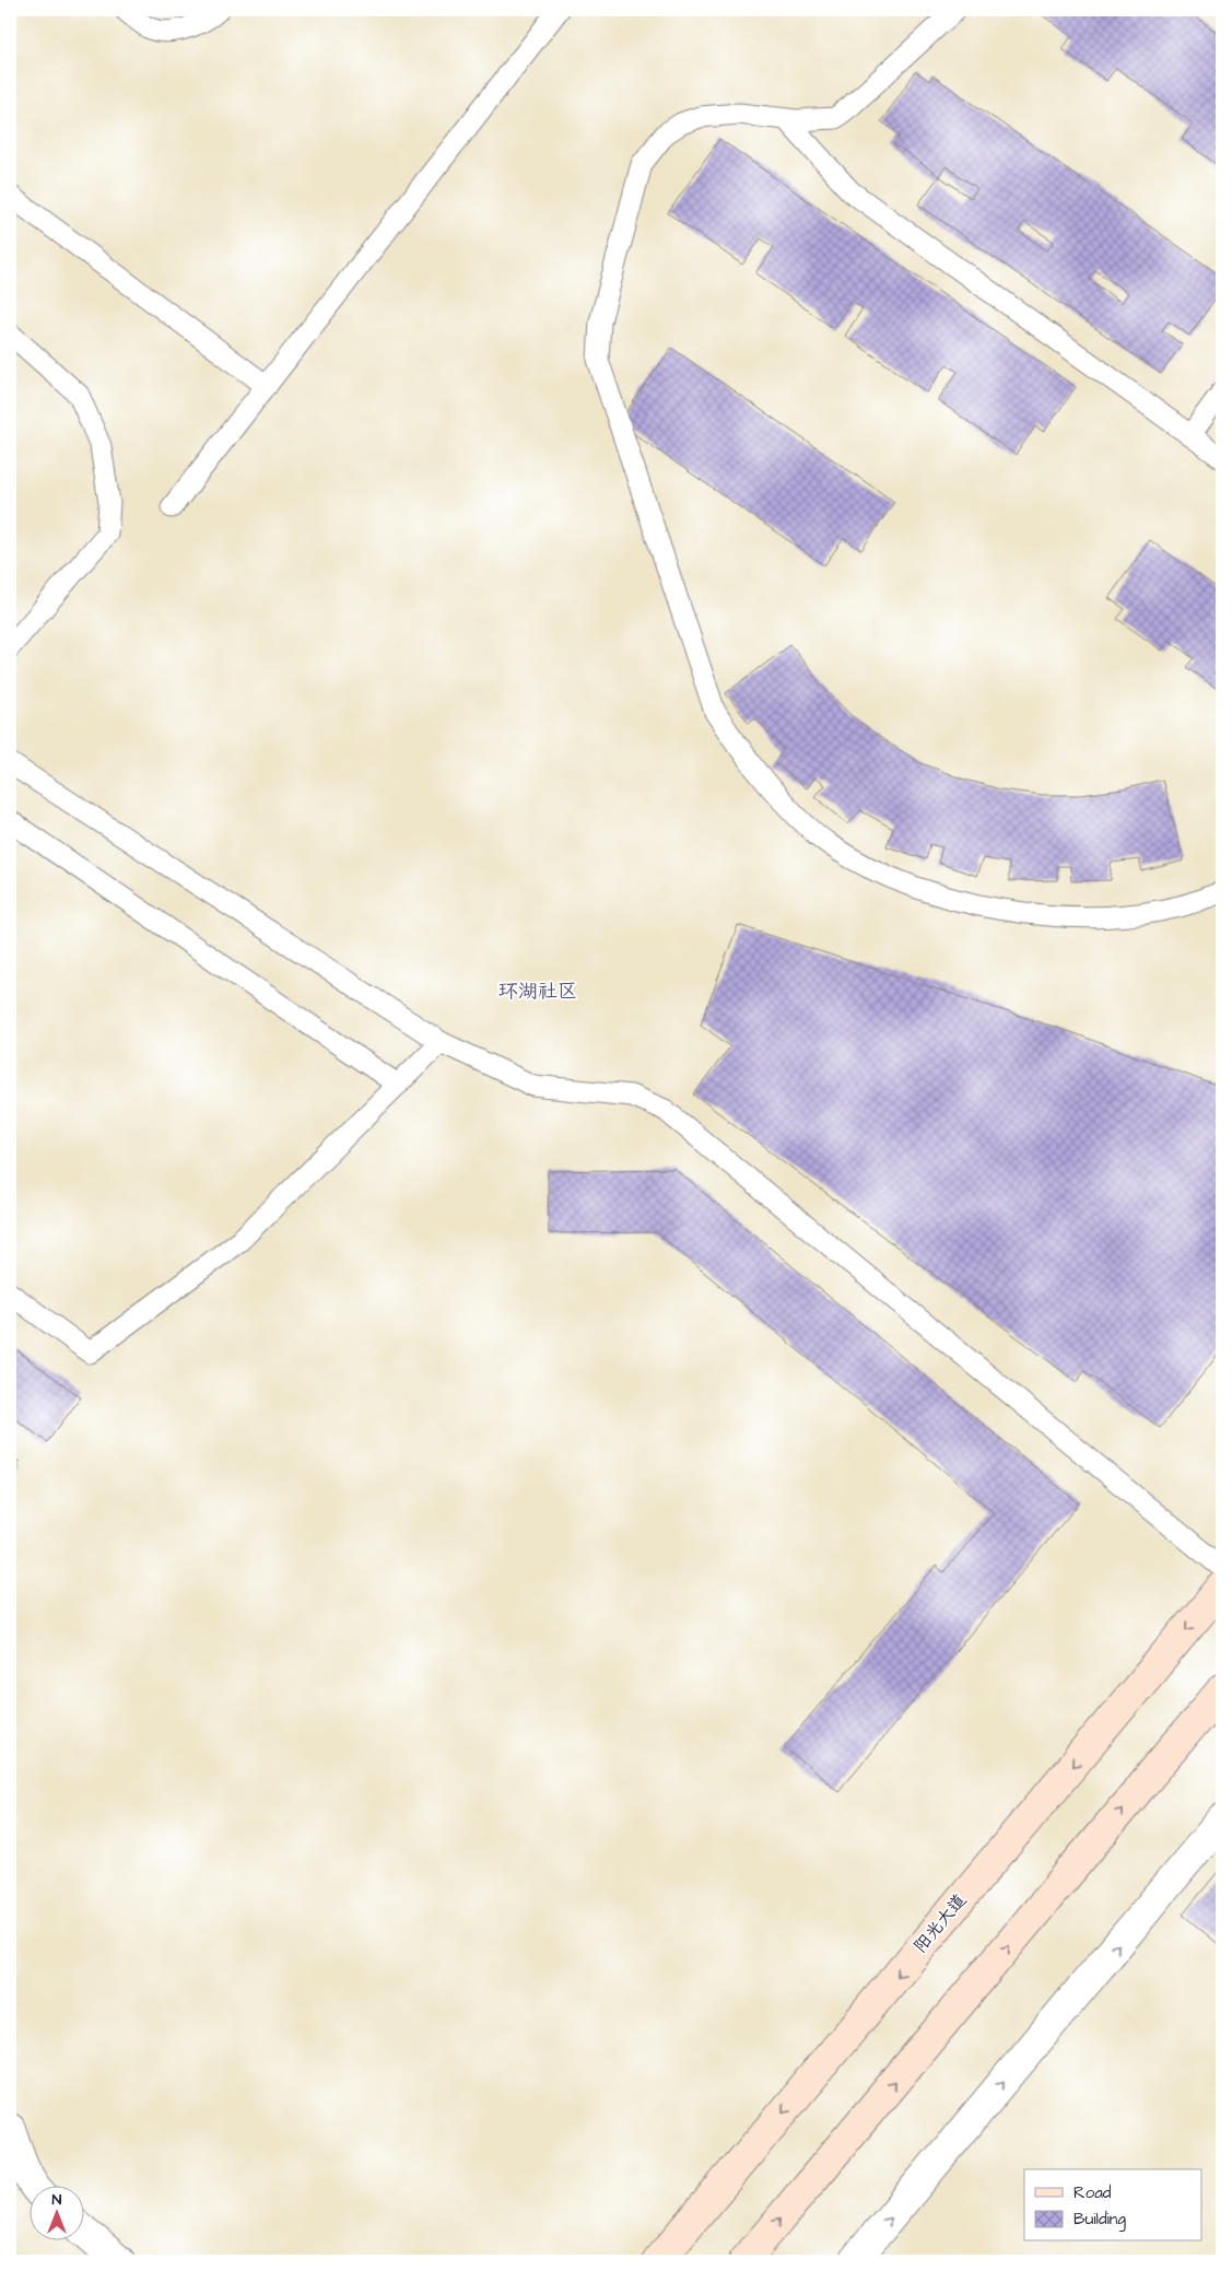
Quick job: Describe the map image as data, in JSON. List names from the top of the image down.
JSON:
{
  "streets": {
    "main road": ["阳光大道"]
  },
  "districts": ["环湖社区"],
  "legend": ["Road", "Building"],
  "north": "top"
}
